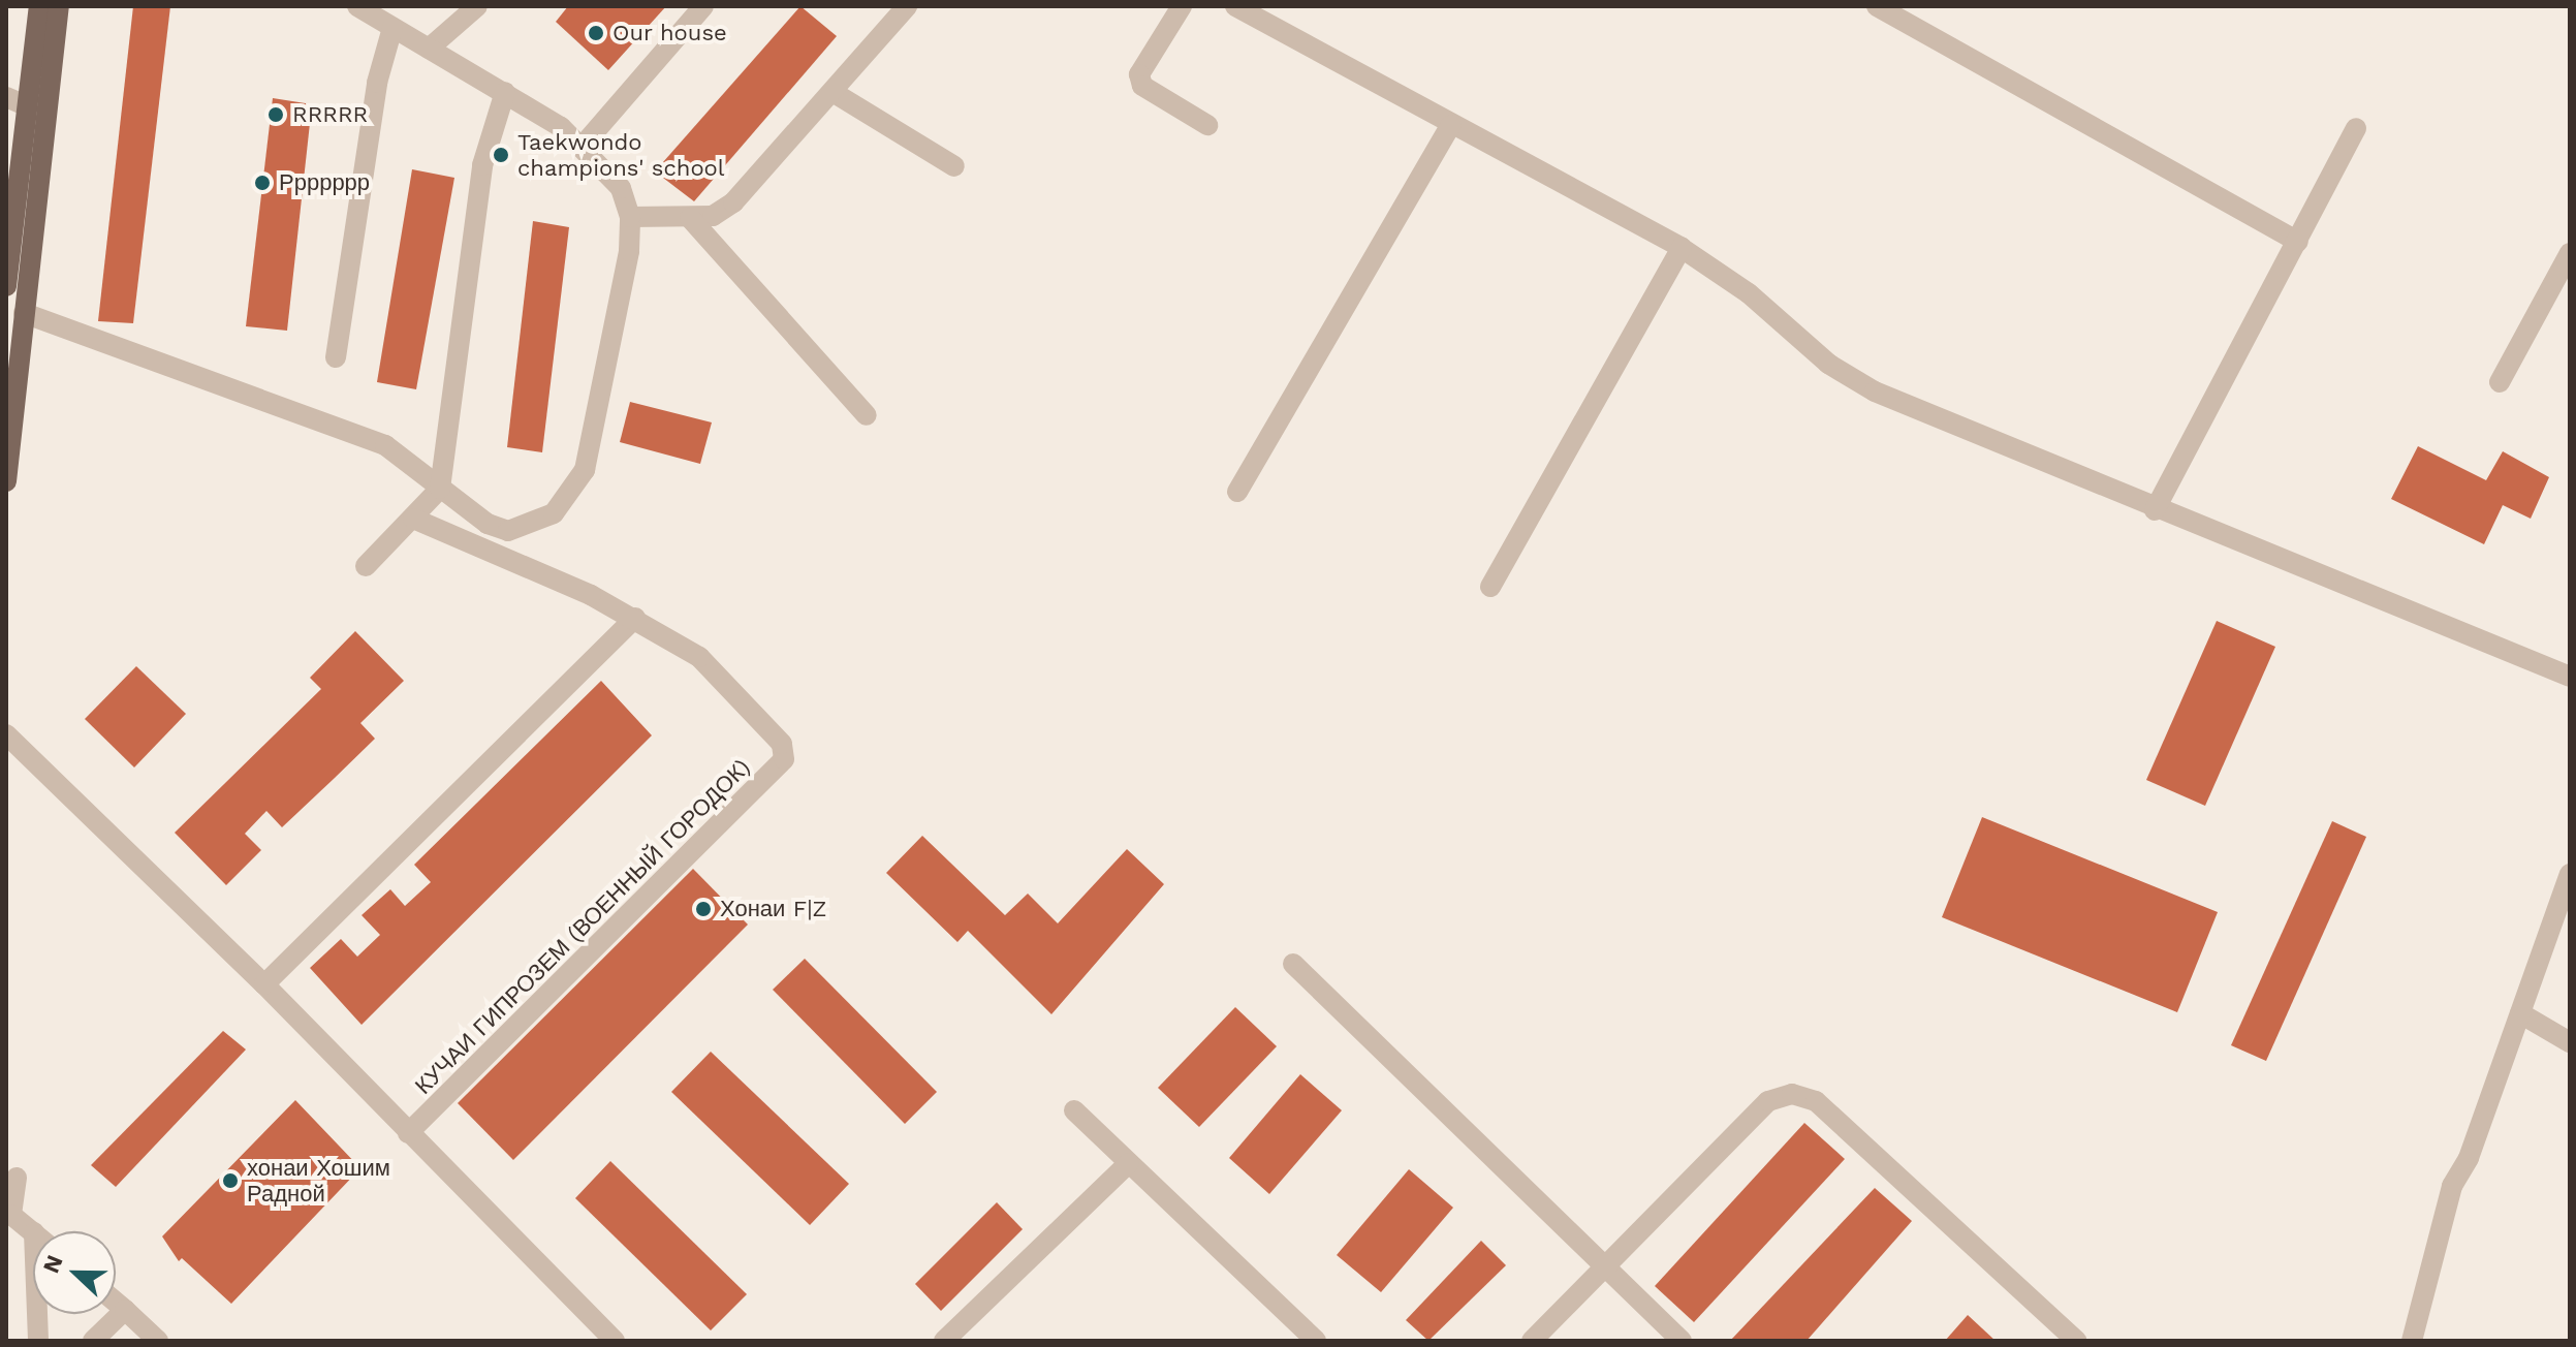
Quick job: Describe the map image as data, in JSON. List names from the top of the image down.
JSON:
{
  "streets": {
    "street": ["КУЧАИ ГИПРОЗЕМ (ВОЕННЫЙ ГОРОДОК)"]
  },
  "places": [
    "Our house",
    "RRRRR",
    "Taekwondo champions' school",
    "Ррррррр",
    "Хонаи F|Z",
    "хонаи Хошим Радной"
  ],
  "north": "left"
}
